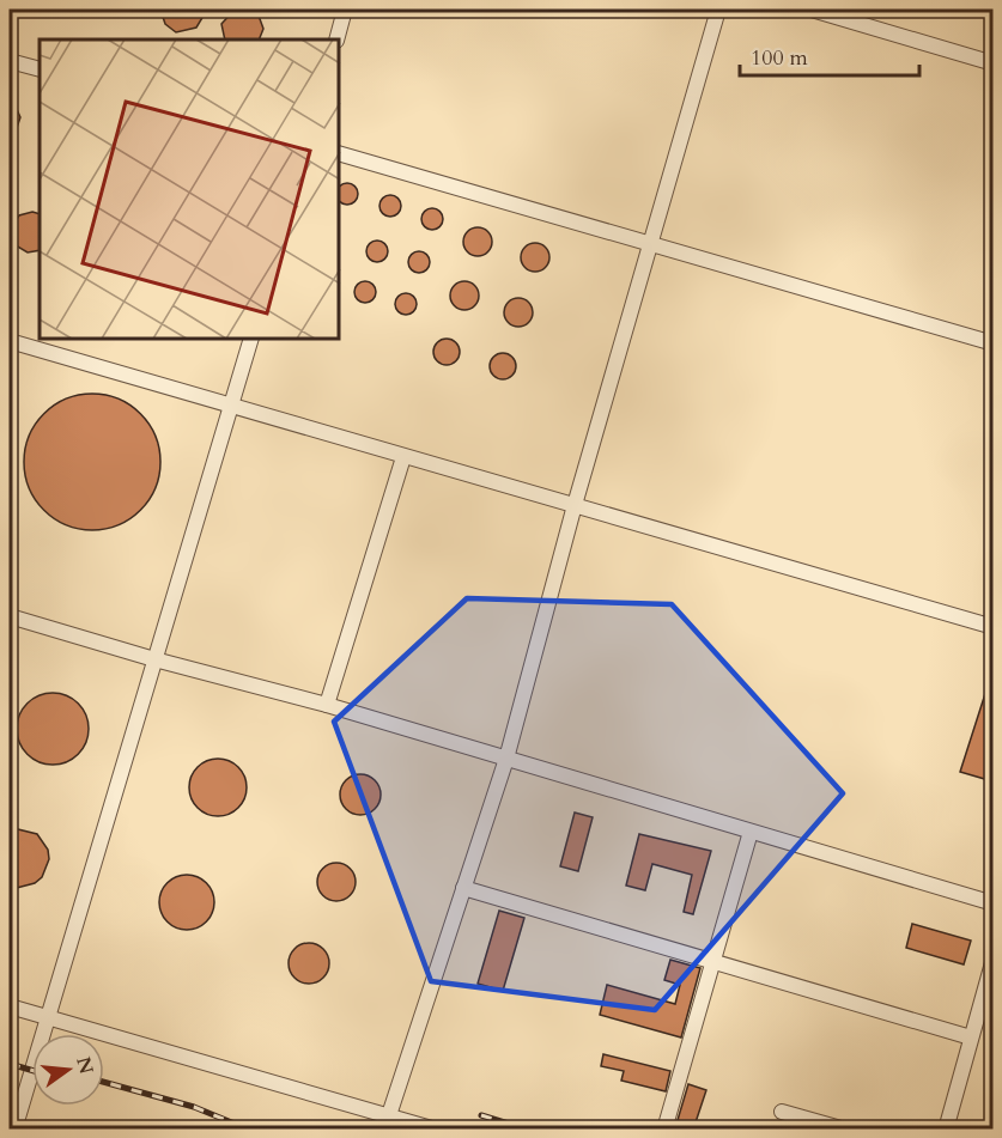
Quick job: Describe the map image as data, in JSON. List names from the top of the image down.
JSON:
{
  "scale_bar": "100 m",
  "north": "right"
}
